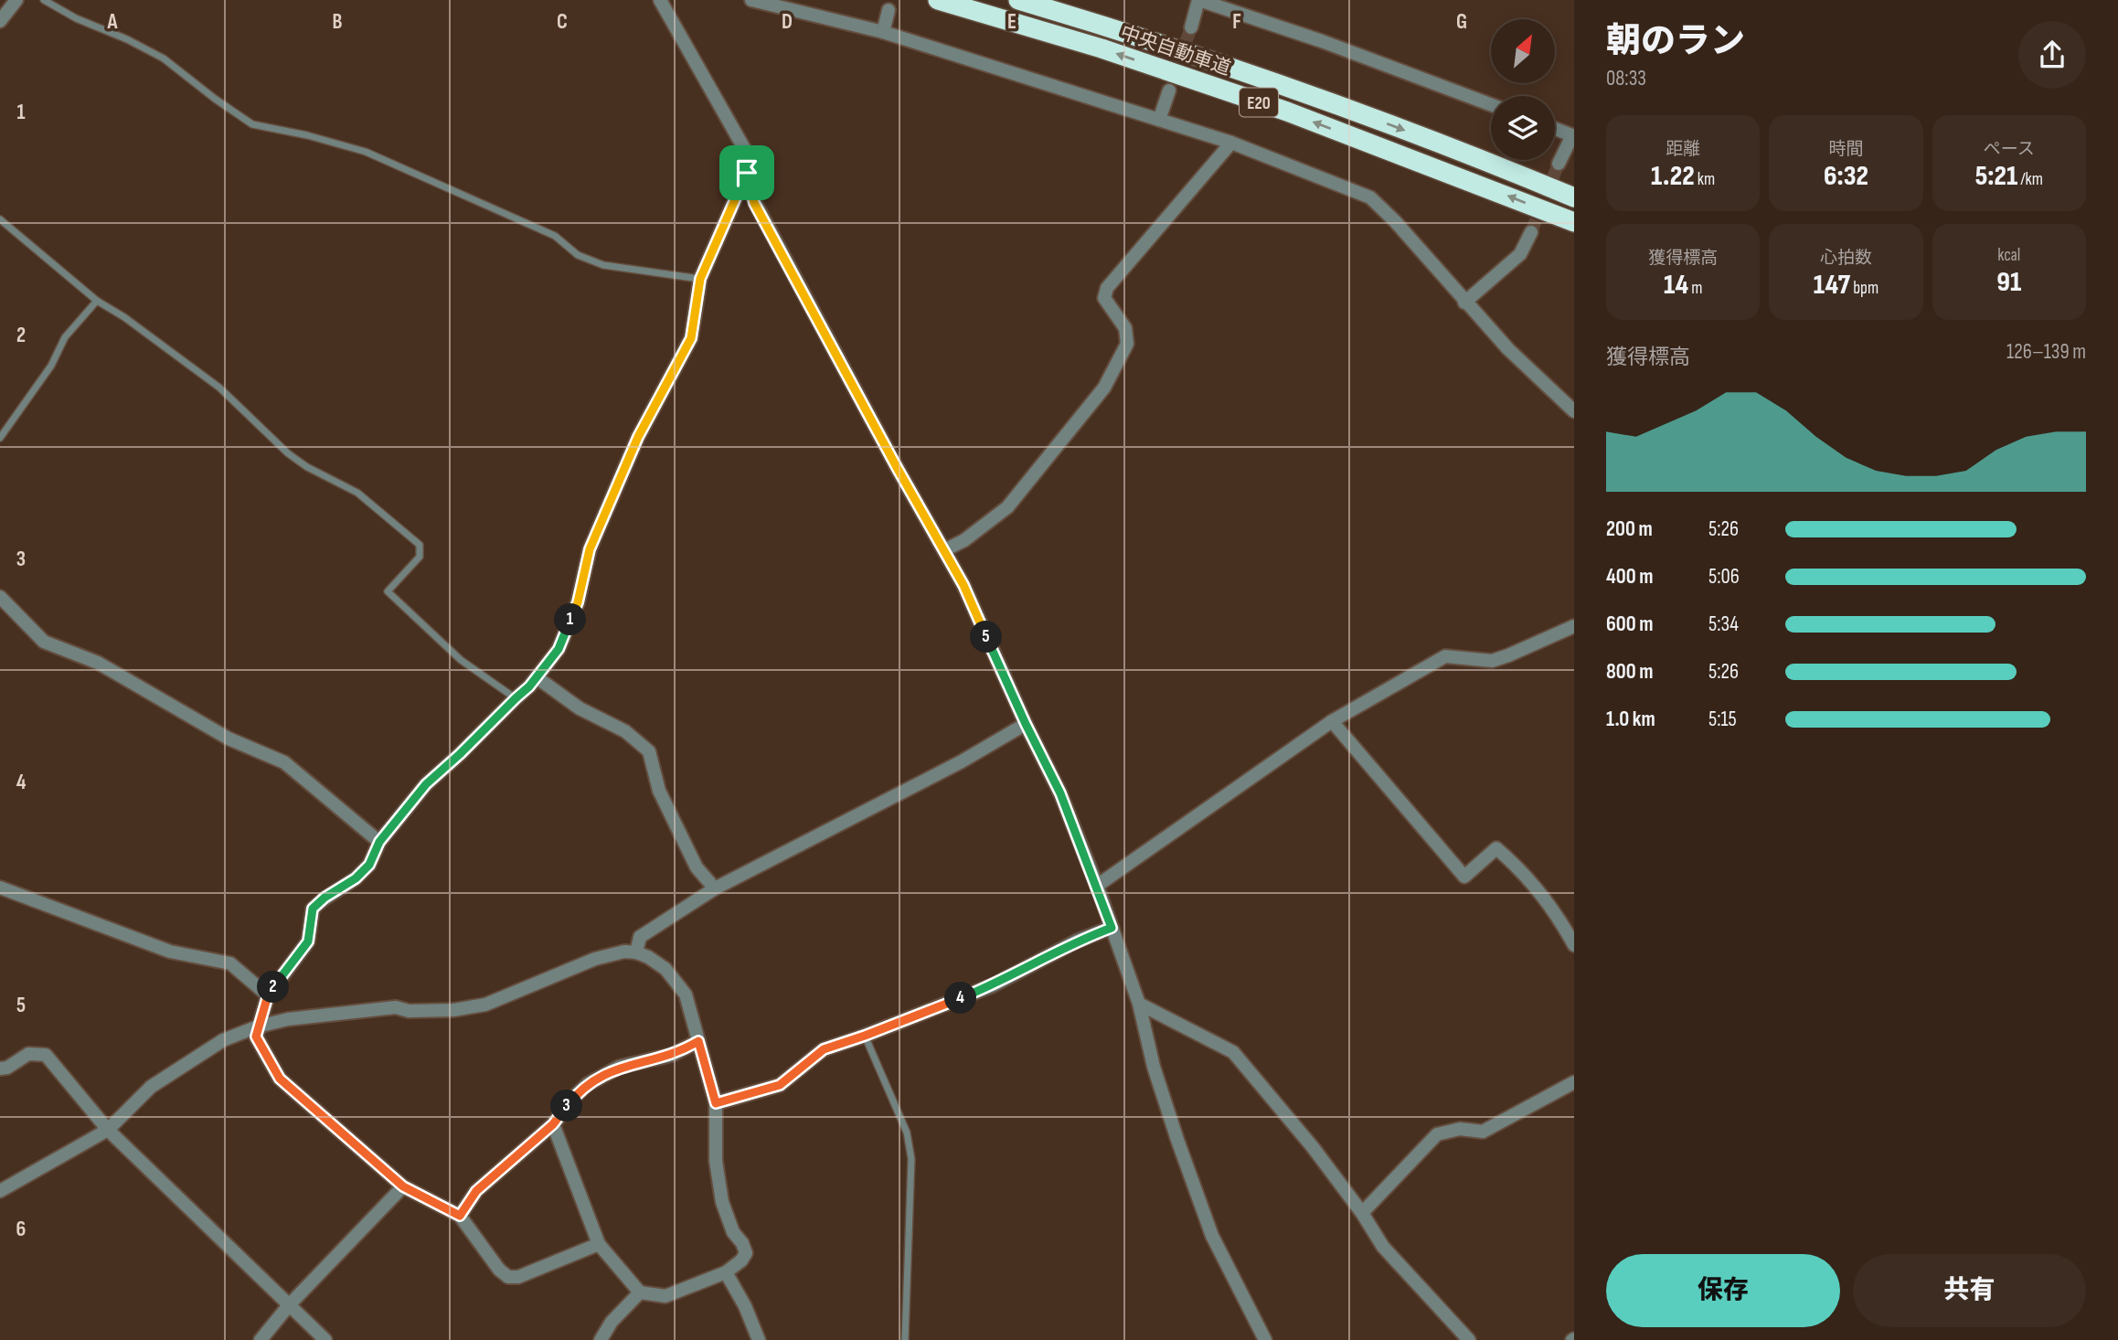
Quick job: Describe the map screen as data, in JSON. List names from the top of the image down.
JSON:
{
  "streets": {
    "highway": ["中央自動車道", "E20"]
  },
  "north": "top right",
  "page": {
    "heading": ["朝のラン", "08:33"],
    "stats": [
      ["距離", "1.22 km"],
      ["時間", "6:32"],
      ["ペース", "5:21 /km"],
      ["獲得標高", "14 m"],
      ["心拍数", "147 bpm"],
      ["kcal", "91"]
    ],
    "chart": ["獲得標高", "126–139 m"],
    "list": [
      {
        "name": "200 m",
        "note": "5:26"
      },
      {
        "name": "400 m",
        "note": "5:06"
      },
      {
        "name": "600 m",
        "note": "5:34"
      },
      {
        "name": "800 m",
        "note": "5:26"
      },
      {
        "name": "1.0 km",
        "note": "5:15"
      }
    ],
    "pins": [
      "1",
      "5",
      "2",
      "4",
      "3"
    ],
    "buttons": ["保存", "共有"]
  },
  "grid": {
    "columns": [
      "A",
      "B",
      "C",
      "D",
      "E",
      "F",
      "G"
    ],
    "rows": [
      "1",
      "2",
      "3",
      "4",
      "5",
      "6"
    ]
  }
}
